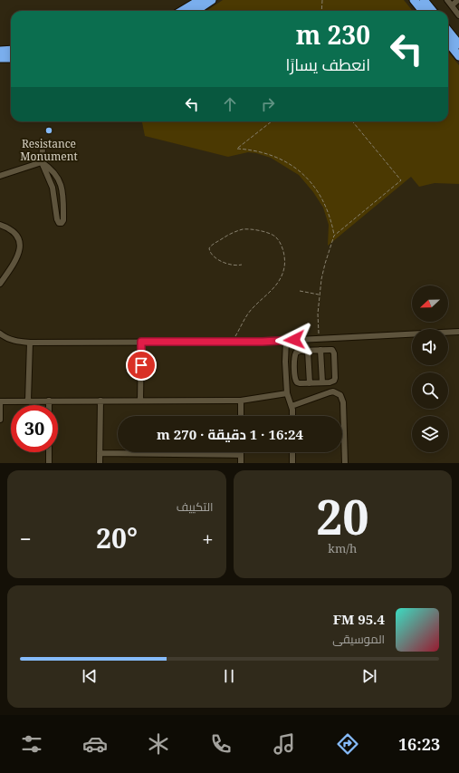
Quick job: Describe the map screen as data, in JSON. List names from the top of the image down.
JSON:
{
  "places": ["Resistance Monument"],
  "north": "left",
  "page": {
    "turn": ["230 m", "انعطف يسارًا"],
    "limit": "30",
    "trip": "16:24 · 1 دقيقة · 270 m",
    "tile": [
      ["20", "km/h"],
      "التكييف"
    ],
    "heat": ["−", "20°", "+"],
    "song": ["95.4 FM", "الموسيقى"],
    "tabs": "16:23"
  }
}
